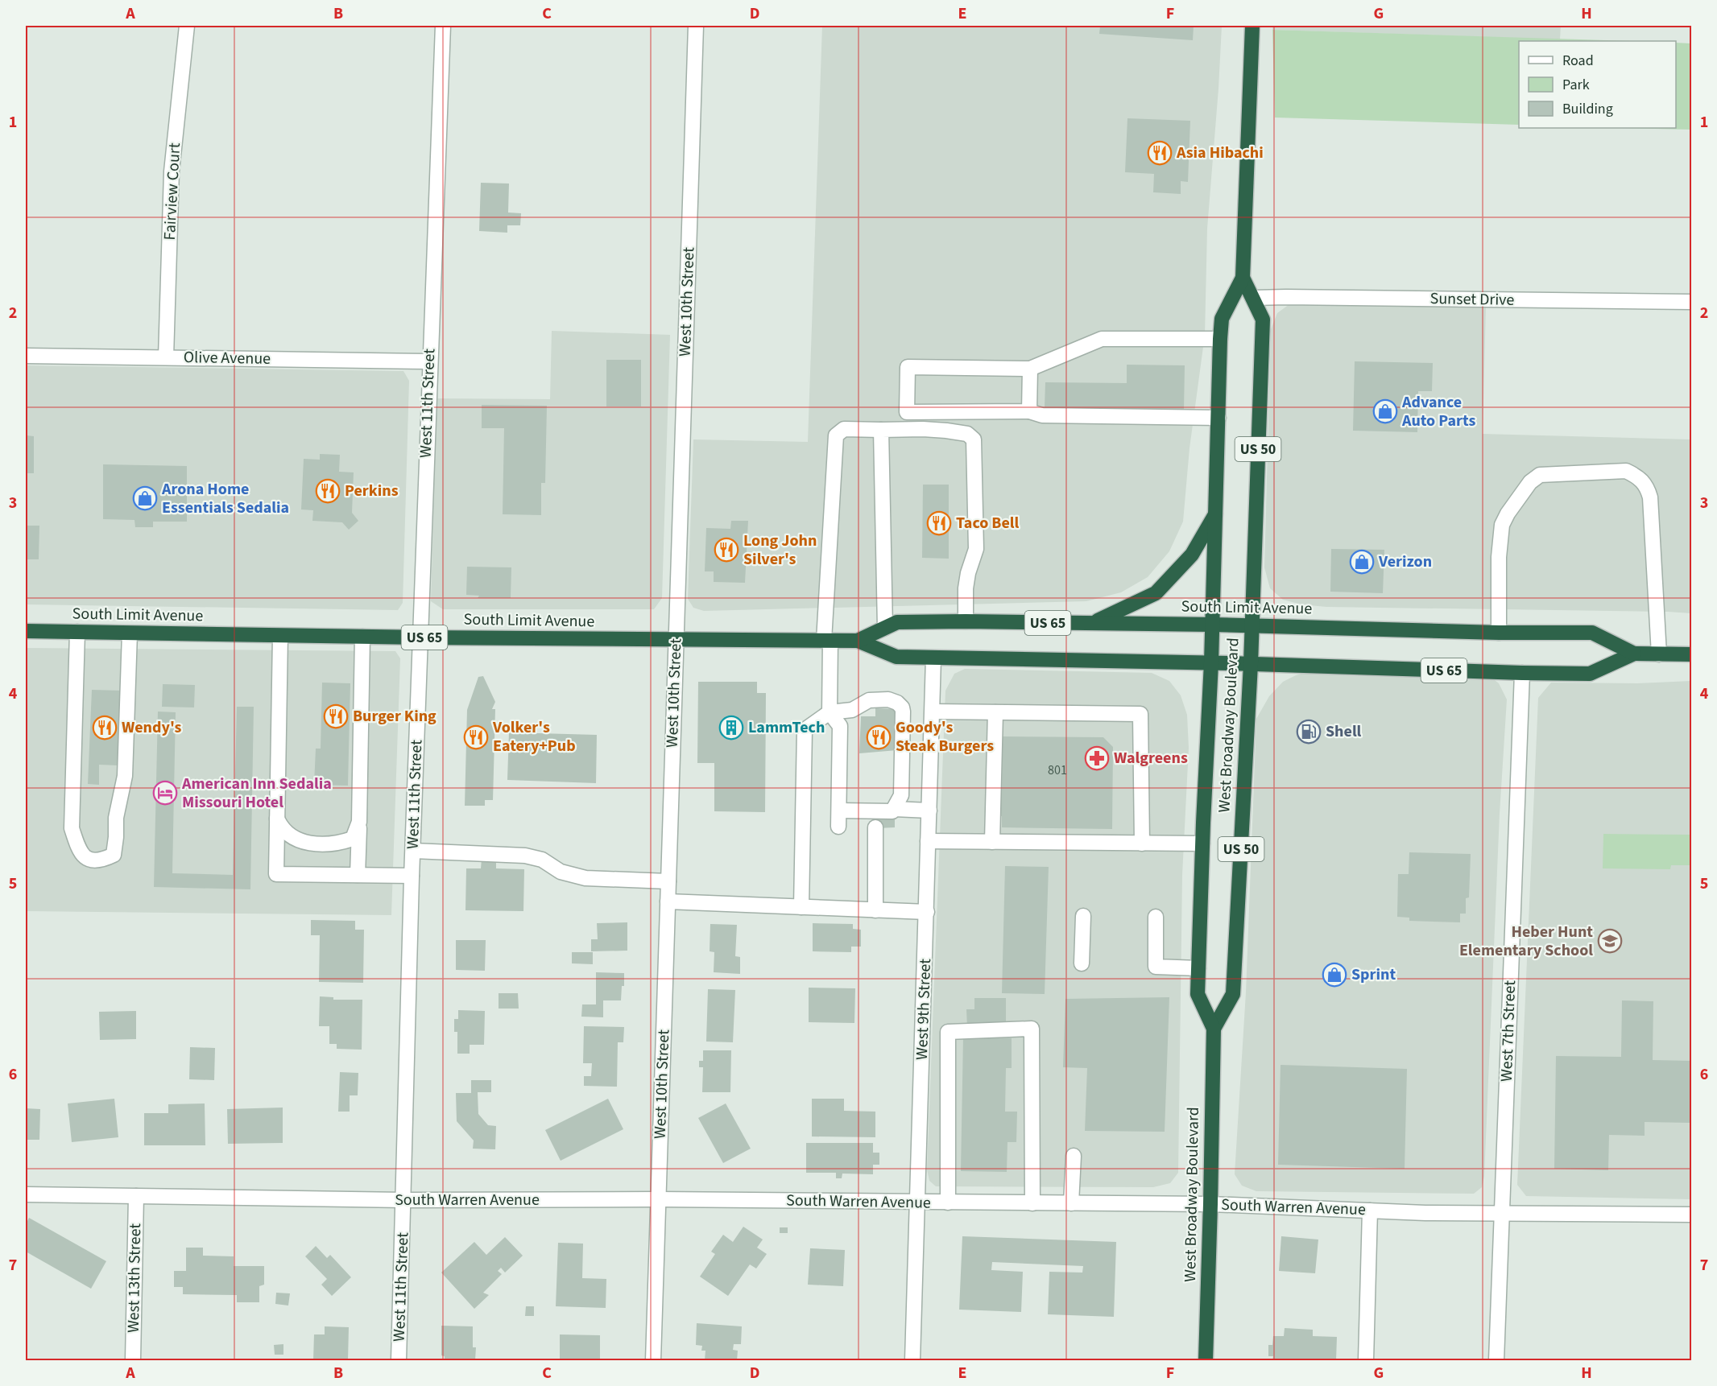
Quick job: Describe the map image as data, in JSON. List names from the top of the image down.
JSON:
{
  "streets": {
    "highway": [
      "US 50",
      "South Limit Avenue",
      "US 65",
      "West Broadway Boulevard"
    ],
    "street": [
      "Fairview Court",
      "Sunset Drive",
      "West 10th Street",
      "Olive Avenue",
      "West 11th Street",
      "West 9th Street",
      "West 7th Street",
      "South Warren Avenue",
      "West 13th Street"
    ]
  },
  "crossings": [
    ["Fairview Court", "Olive Avenue"],
    ["Sunset Drive", "West Broadway Boulevard"],
    ["West 10th Street", "South Limit Avenue"],
    ["West 10th Street", "South Warren Avenue"],
    ["Olive Avenue", "West 11th Street"],
    ["West 11th Street", "South Limit Avenue"],
    ["West 11th Street", "South Warren Avenue"],
    ["South Limit Avenue", "West Broadway Boulevard"],
    ["South Limit Avenue", "West 9th Street"],
    ["South Limit Avenue", "West 7th Street"],
    ["West Broadway Boulevard", "South Warren Avenue"],
    ["West 9th Street", "South Warren Avenue"],
    ["West 7th Street", "South Warren Avenue"],
    ["South Warren Avenue", "West 13th Street"]
  ],
  "places": {
    "restaurant": [
      "Asia Hibachi",
      "Perkins",
      "Taco Bell",
      "Long John Silver's",
      "Burger King",
      "Wendy's",
      "Volker's Eatery+Pub",
      "Goody's Steak Burgers"
    ],
    "shop": [
      "Advance Auto Parts",
      "Arona Home Essentials Sedalia",
      "Verizon",
      "Sprint"
    ],
    "building": ["LammTech"],
    "fuel station": ["Shell"],
    "pharmacy": ["Walgreens"],
    "hotel": ["American Inn Sedalia Missouri Hotel"],
    "school or university": ["Heber Hunt Elementary School"]
  },
  "house_numbers": ["801"],
  "legend": ["Road", "Park", "Building"],
  "grid": {
    "columns": [
      "A",
      "B",
      "C",
      "D",
      "E",
      "F",
      "G",
      "H"
    ],
    "rows": [
      "1",
      "2",
      "3",
      "4",
      "5",
      "6",
      "7"
    ]
  }
}
